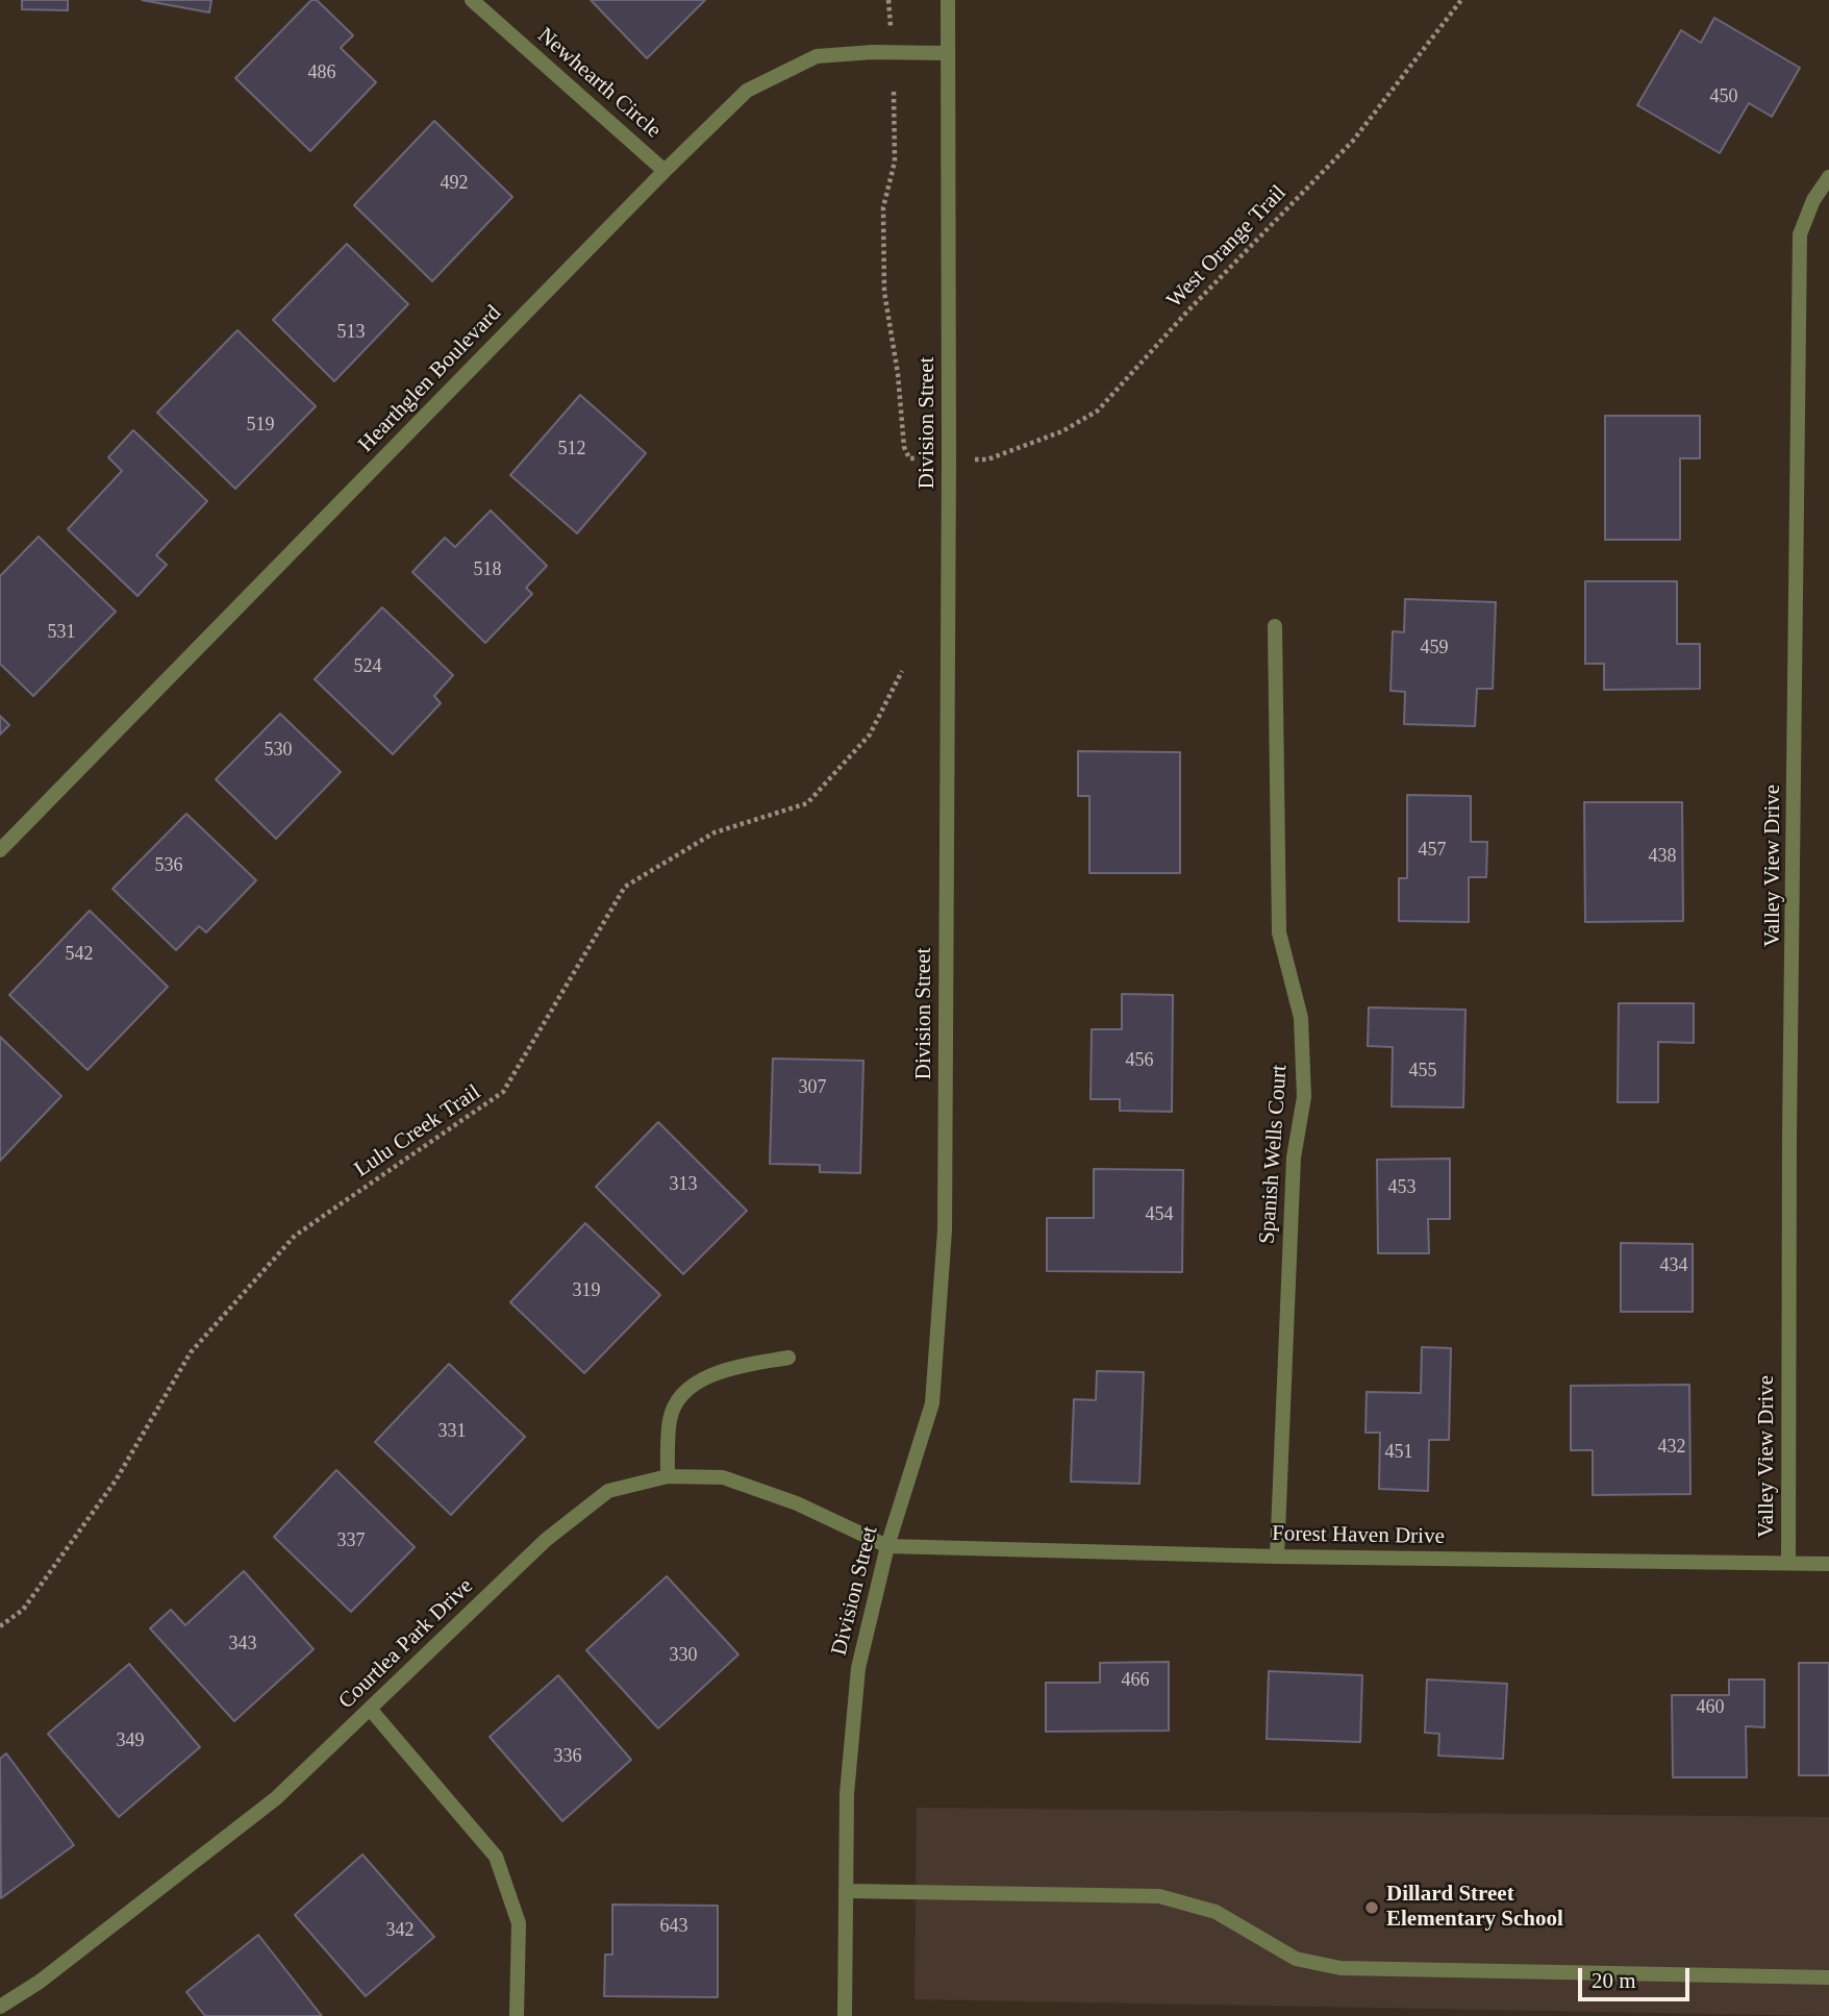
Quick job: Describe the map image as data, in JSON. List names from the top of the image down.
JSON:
{
  "streets": {
    "street": [
      "Newhearth Circle",
      "Hearthglen Boulevard",
      "Division Street",
      "Valley View Drive",
      "Spanish Wells Court",
      "Forest Haven Drive",
      "Courtlea Park Drive"
    ],
    "path": ["West Orange Trail", "Lulu Creek Trail"]
  },
  "crossings": [
    ["Newhearth Circle", "Hearthglen Boulevard"],
    ["Hearthglen Boulevard", "Division Street"],
    ["Division Street", "Forest Haven Drive"],
    ["Division Street", "Courtlea Park Drive"],
    ["Valley View Drive", "Forest Haven Drive"],
    ["Spanish Wells Court", "Forest Haven Drive"],
    ["Forest Haven Drive", "Courtlea Park Drive"]
  ],
  "places": ["Dillard Street Elementary School"],
  "house_numbers": [
    "486",
    "450",
    "492",
    "513",
    "519",
    "512",
    "518",
    "531",
    "459",
    "524",
    "530",
    "457",
    "438",
    "536",
    "542",
    "456",
    "455",
    "307",
    "313",
    "453",
    "454",
    "434",
    "319",
    "331",
    "432",
    "451",
    "337",
    "343",
    "330",
    "466",
    "460",
    "349",
    "336",
    "643",
    "342"
  ],
  "scale_bar": "20 m"
}
